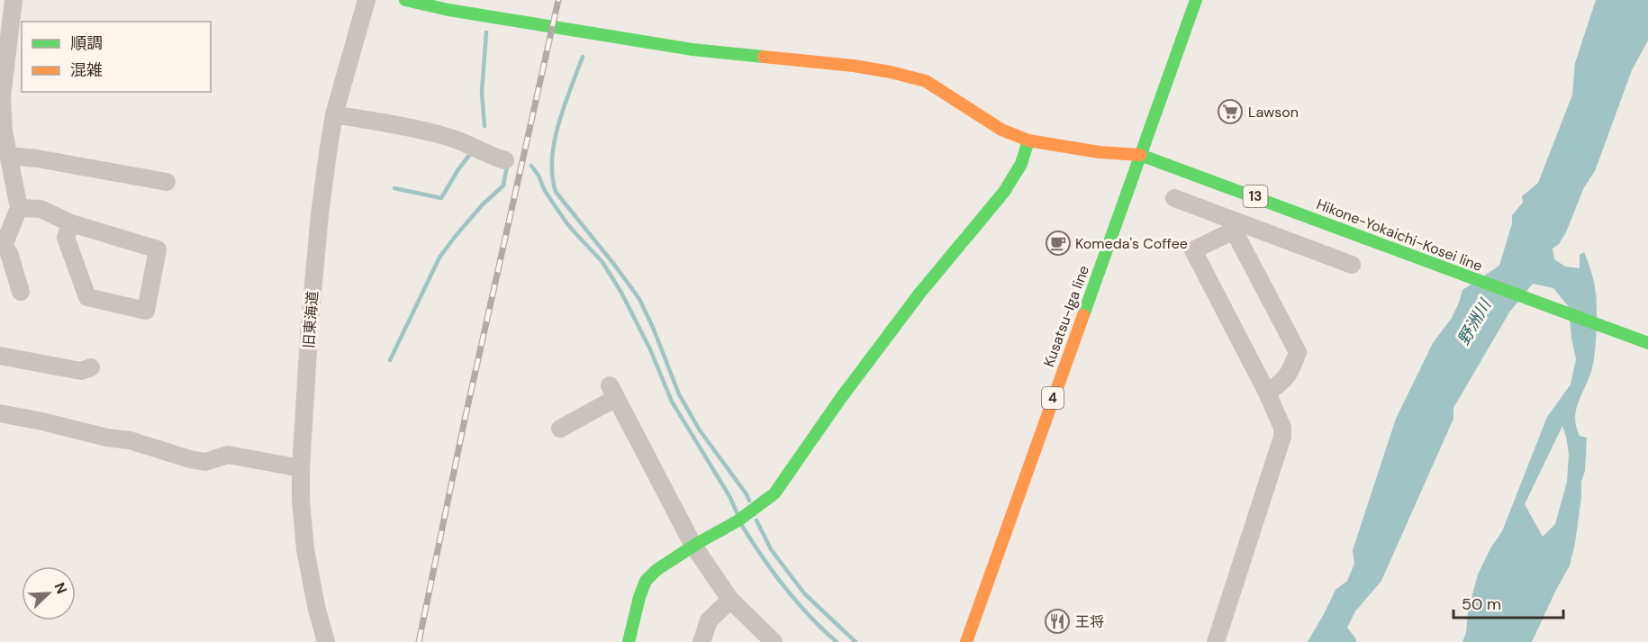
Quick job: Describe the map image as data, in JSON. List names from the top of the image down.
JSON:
{
  "streets": {
    "street": [
      "13",
      "Hikone-Yokaichi-Kosei line",
      "Kusatsu-Iga line",
      "旧東海道",
      "4"
    ]
  },
  "crossings": [
    ["Hikone-Yokaichi-Kosei line", "Kusatsu-Iga line"]
  ],
  "water": ["野洲川"],
  "places": {
    "supermarket": ["Lawson"],
    "cafe": ["Komeda's Coffee"],
    "restaurant": ["王将"]
  },
  "legend": ["順調", "混雑"],
  "scale_bar": "50 m",
  "north": "top right"
}
